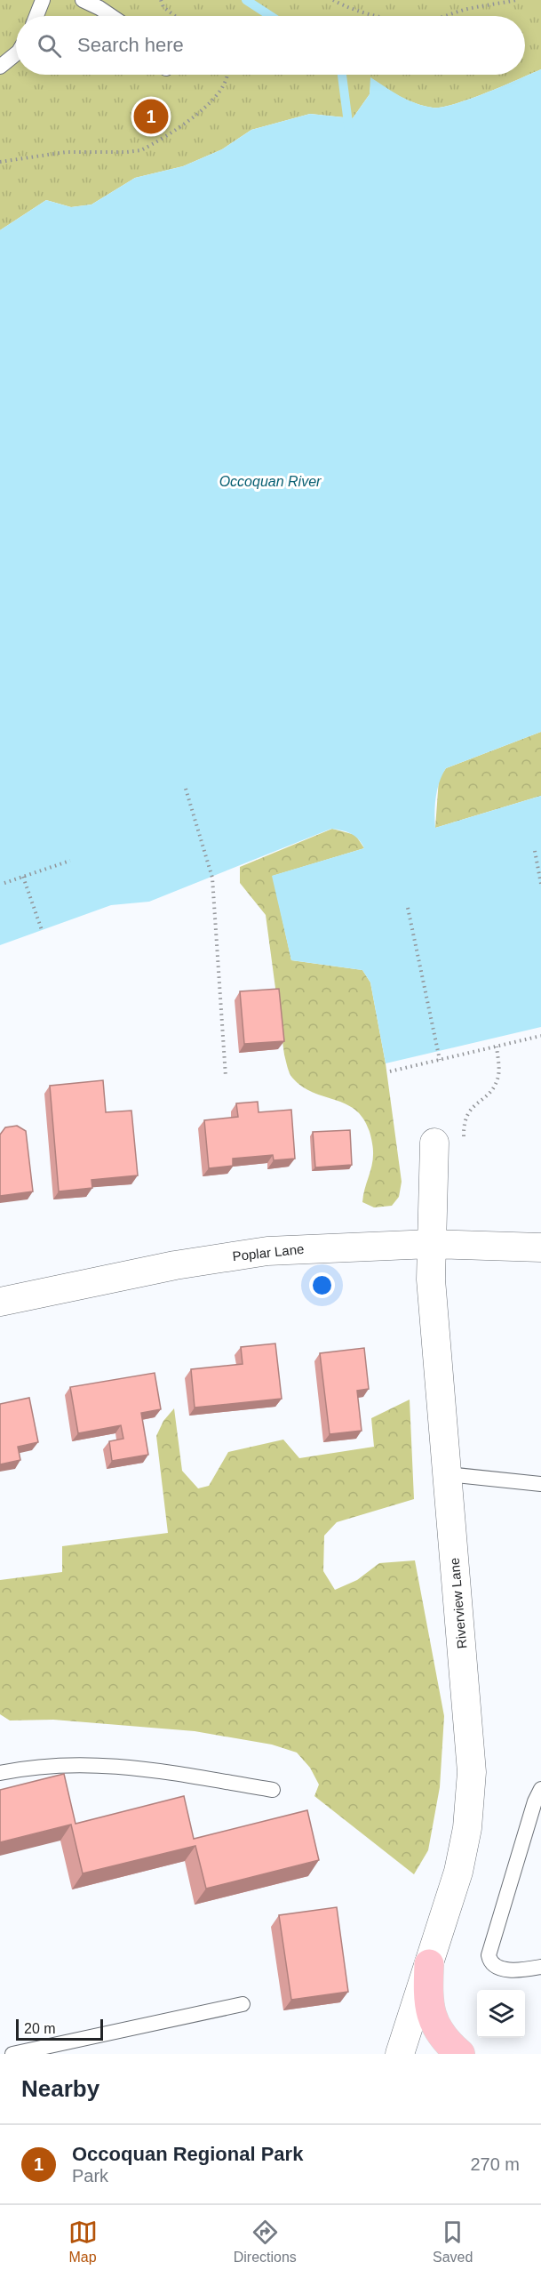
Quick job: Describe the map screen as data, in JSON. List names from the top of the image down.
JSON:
{
  "streets": {
    "street": ["Poplar Lane", "Riverview Lane"]
  },
  "crossings": [
    ["Poplar Lane", "Riverview Lane"]
  ],
  "water": ["Occoquan River"],
  "scale_bar": "20 m",
  "page": {
    "search": "Search here",
    "pins": "1",
    "scale": "20 m",
    "heading": "Nearby",
    "list": [
      {
        "mark": "1",
        "name": "Occoquan Regional Park",
        "note": "Park",
        "value": "270 m"
      }
    ],
    "nav": ["Map", "Directions", "Saved"]
  }
}
